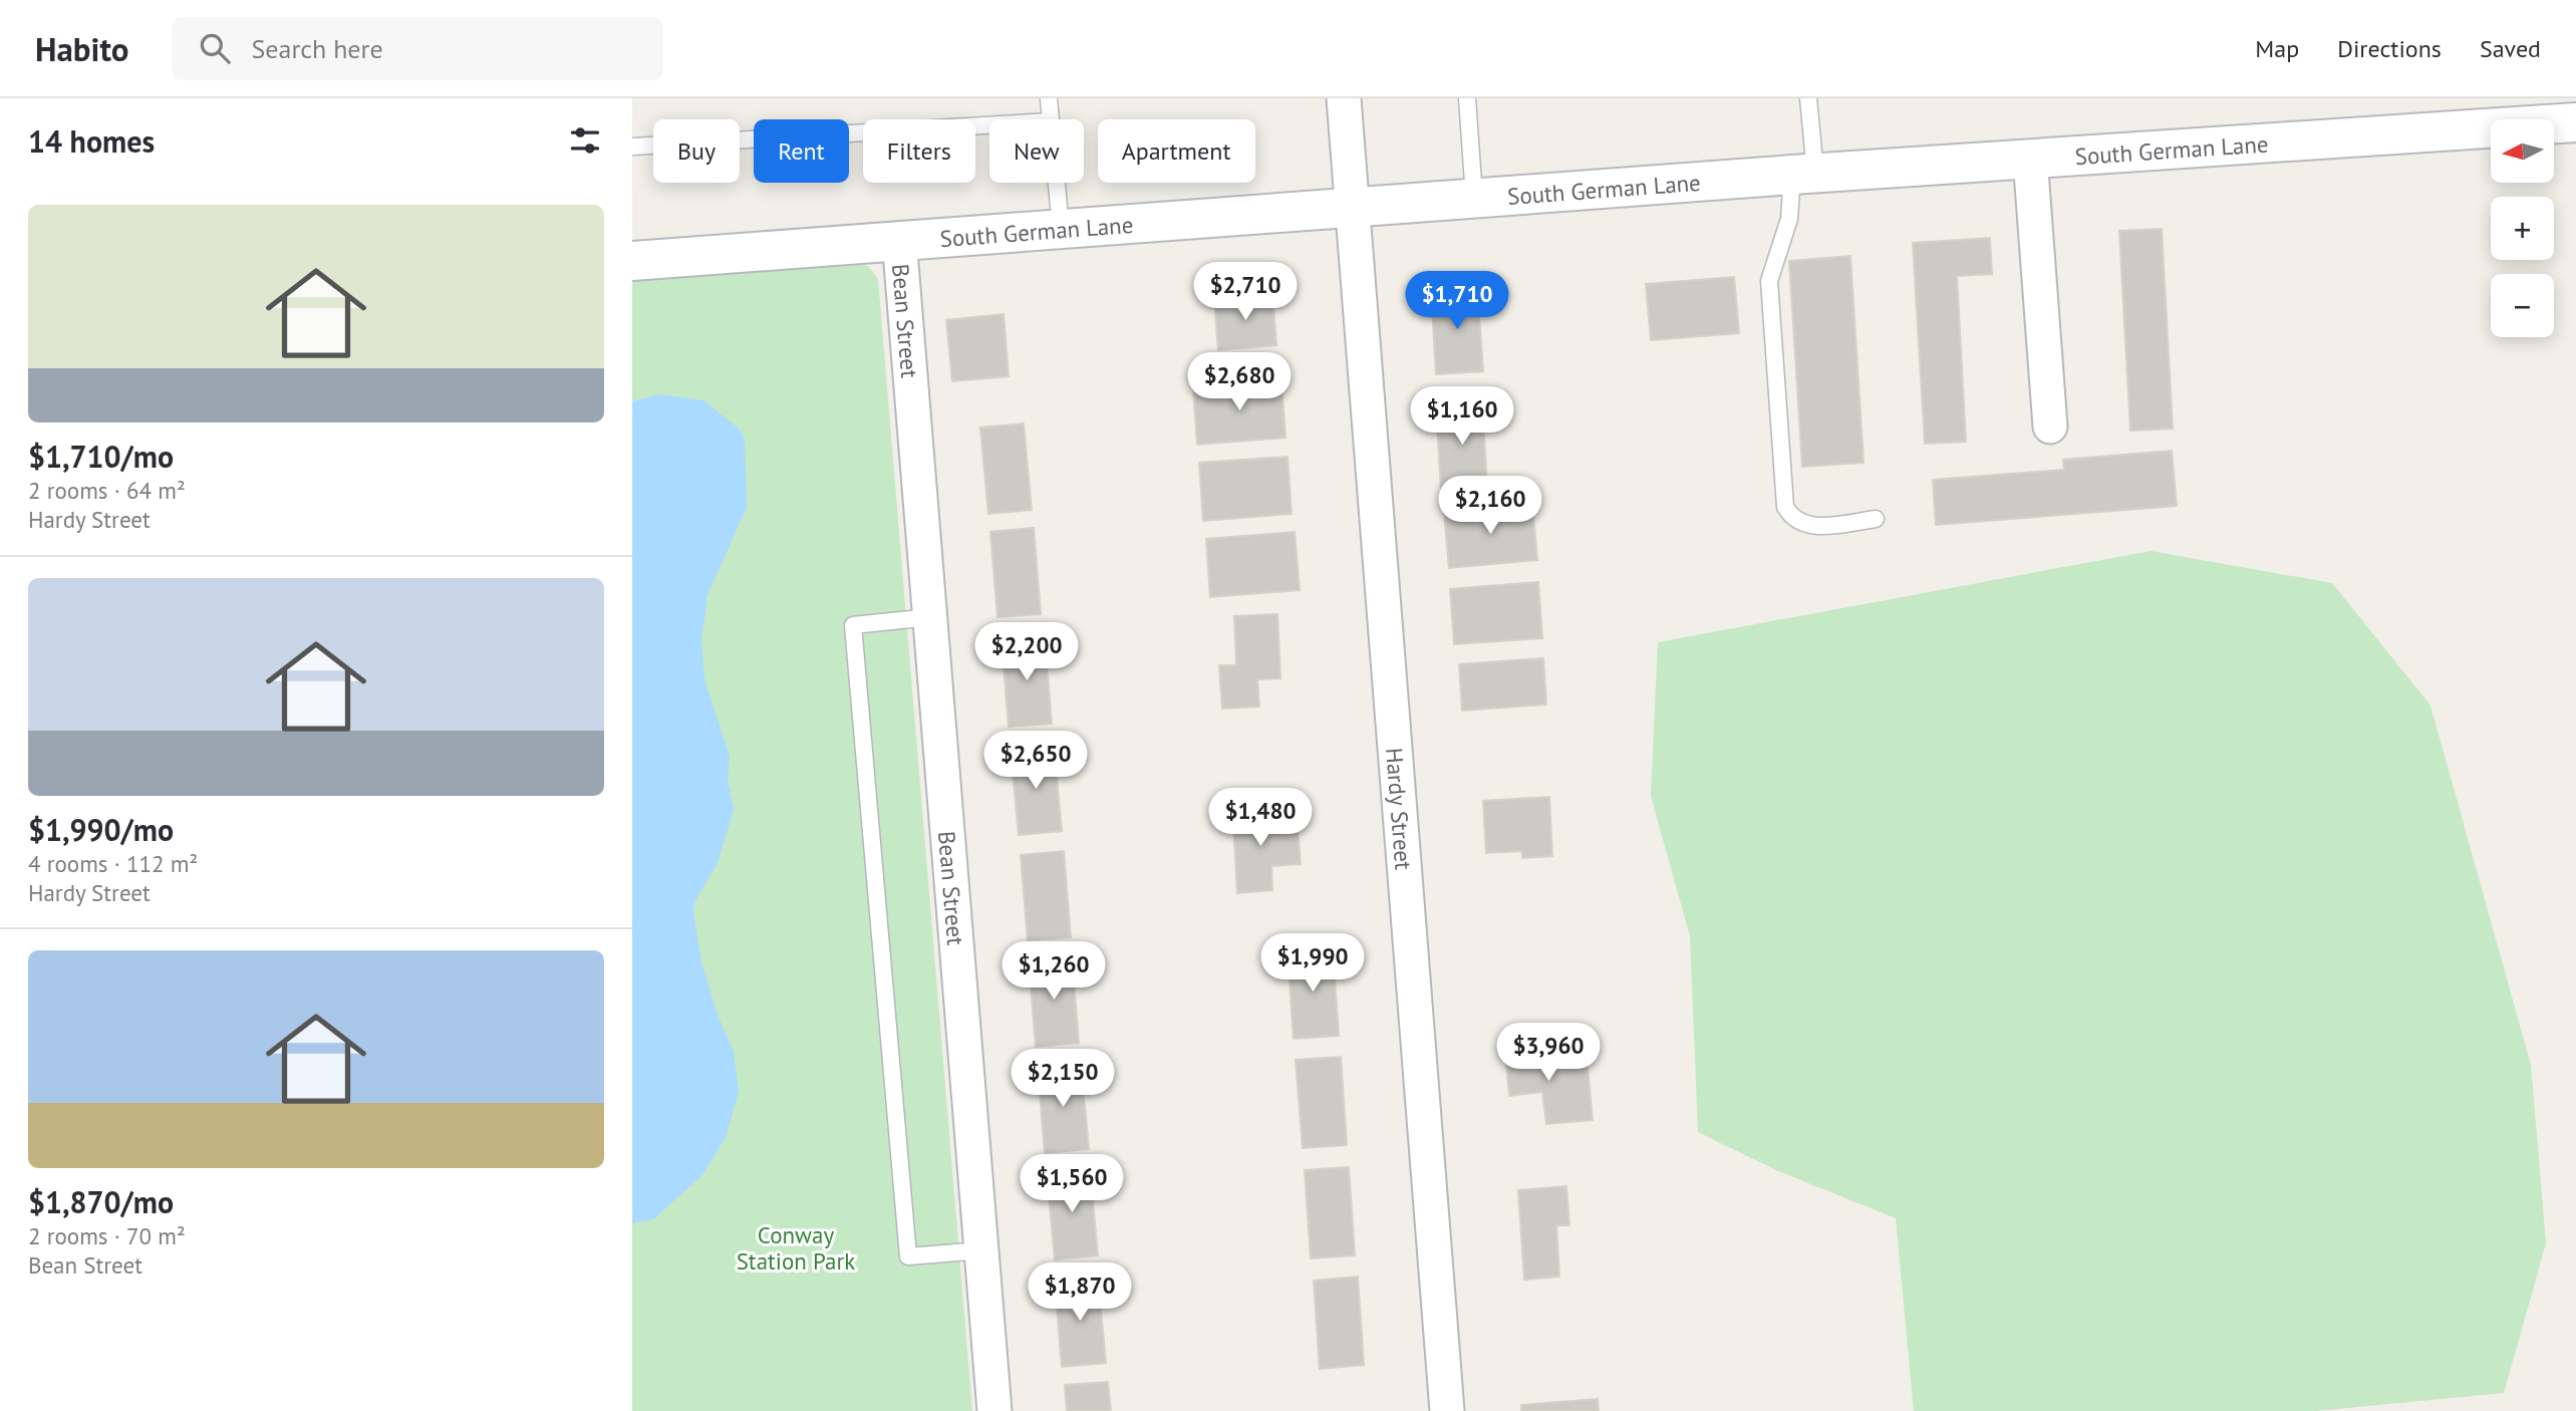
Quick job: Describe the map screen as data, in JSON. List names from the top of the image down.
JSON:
{
  "streets": {
    "street": ["South German Lane", "Bean Street", "Hardy Street"]
  },
  "crossings": [
    ["South German Lane", "Bean Street"],
    ["South German Lane", "Hardy Street"]
  ],
  "parks": ["Conway Station Park"],
  "north": "left",
  "page": {
    "header": "Habito",
    "search": "Search here",
    "nav": ["Map", "Directions", "Saved"],
    "heading": "14 homes",
    "map_buttons": ["+", "−"],
    "chip": [
      "Buy",
      "Rent",
      "Filters",
      "New",
      "Apartment"
    ],
    "list": [
      {
        "name": "$1,710/mo",
        "note": "2 rooms · 64 m² · Hardy Street"
      },
      {
        "name": "$1,990/mo",
        "note": "4 rooms · 112 m² · Hardy Street"
      },
      {
        "name": "$1,870/mo",
        "note": "2 rooms · 70 m² · Bean Street"
      }
    ],
    "price": [
      "$2,710",
      "$1,710",
      "$2,680",
      "$1,160",
      "$2,160",
      "$2,200",
      "$2,650",
      "$1,480",
      "$1,990",
      "$1,260",
      "$3,960",
      "$2,150",
      "$1,560",
      "$1,870"
    ]
  }
}
